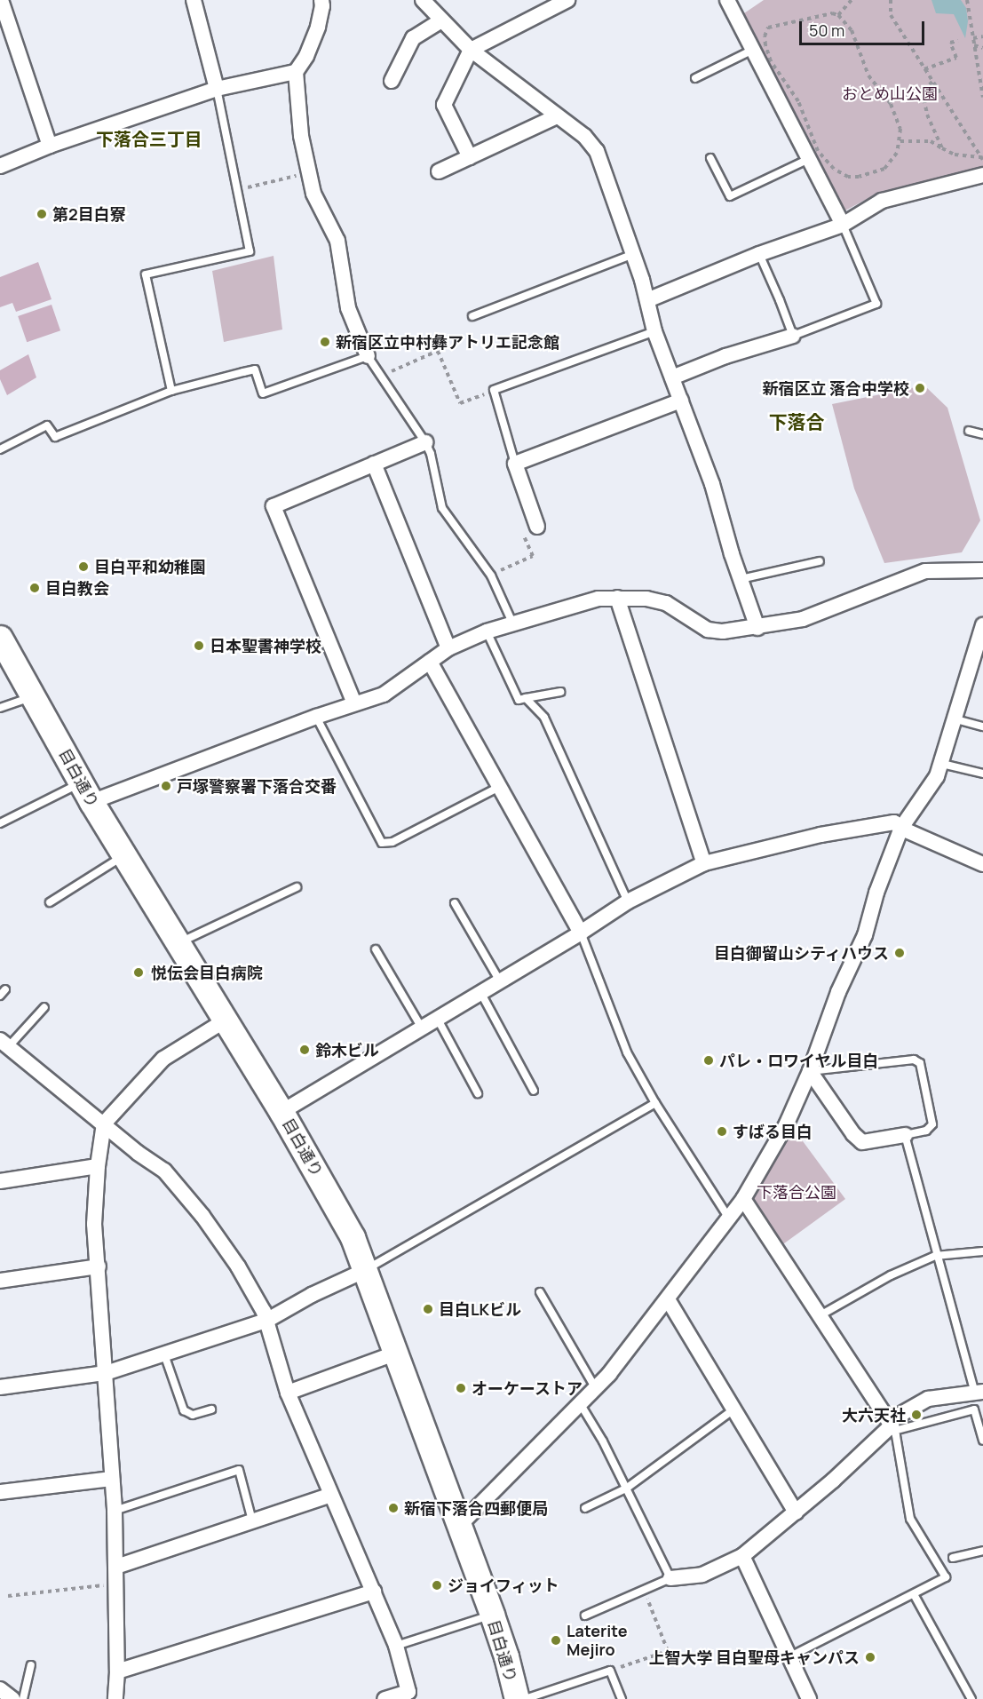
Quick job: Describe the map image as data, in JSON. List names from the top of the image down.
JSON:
{
  "streets": {
    "main road": ["目白通り"]
  },
  "districts": ["下落合三丁目", "下落合"],
  "parks": ["おとめ山公園", "下落合公園"],
  "places": [
    "第2目白寮",
    "新宿区立中村彝アトリエ記念館",
    "新宿区立 落合中学校",
    "目白平和幼稚園",
    "目白教会",
    "日本聖書神学校",
    "戸塚警察署下落合交番",
    "目白御留山シティハウス",
    "悦伝会目白病院",
    "鈴木ビル",
    "パレ・ロワイヤル目白",
    "すばる目白",
    "目白LKビル",
    "オーケーストア",
    "大六天社",
    "新宿下落合四郵便局",
    "ジョイフィット",
    "Laterite Mejiro",
    "上智大学 目白聖母キャンパス"
  ],
  "scale_bar": "50 m"
}
